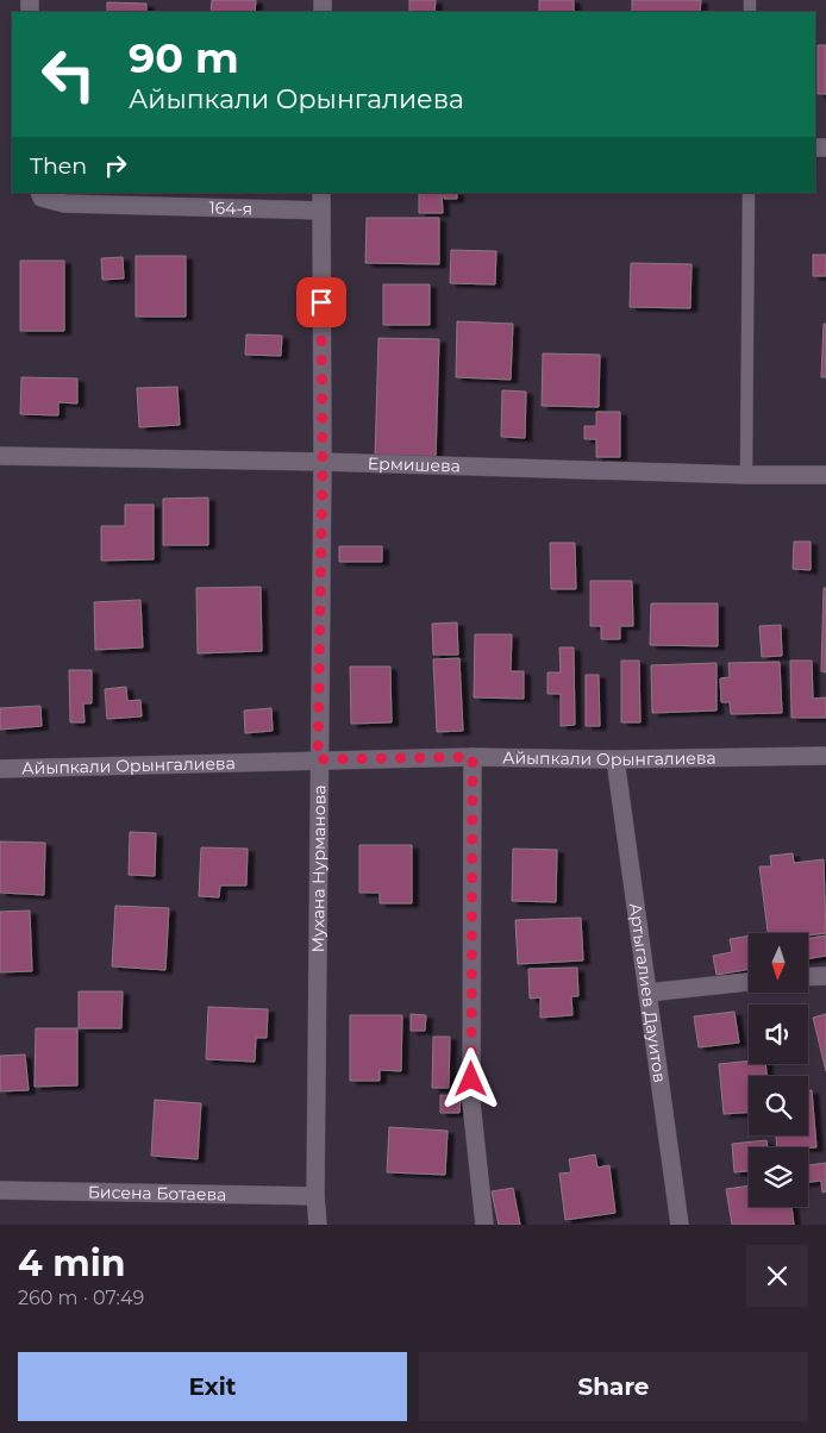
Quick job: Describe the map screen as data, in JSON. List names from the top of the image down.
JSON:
{
  "streets": {
    "street": [
      "164-я",
      "Ермишева",
      "Айыпкали Орынгалиева",
      "Мухана Нурманова",
      "Артыгалиев Дауитов",
      "Бисена Ботаева"
    ]
  },
  "crossings": [
    ["164-я", "Мухана Нурманова"],
    ["Ермишева", "Мухана Нурманова"],
    ["Айыпкали Орынгалиева", "Мухана Нурманова"],
    ["Айыпкали Орынгалиева", "Артыгалиев Дауитов"],
    ["Мухана Нурманова", "Бисена Ботаева"]
  ],
  "north": "bottom",
  "page": {
    "turn": ["90 m", "Айыпкали Орынгалиева"],
    "then": "Then",
    "heading": ["4 min", "260 m · 07:49"],
    "buttons": ["Exit", "Share"]
  }
}
